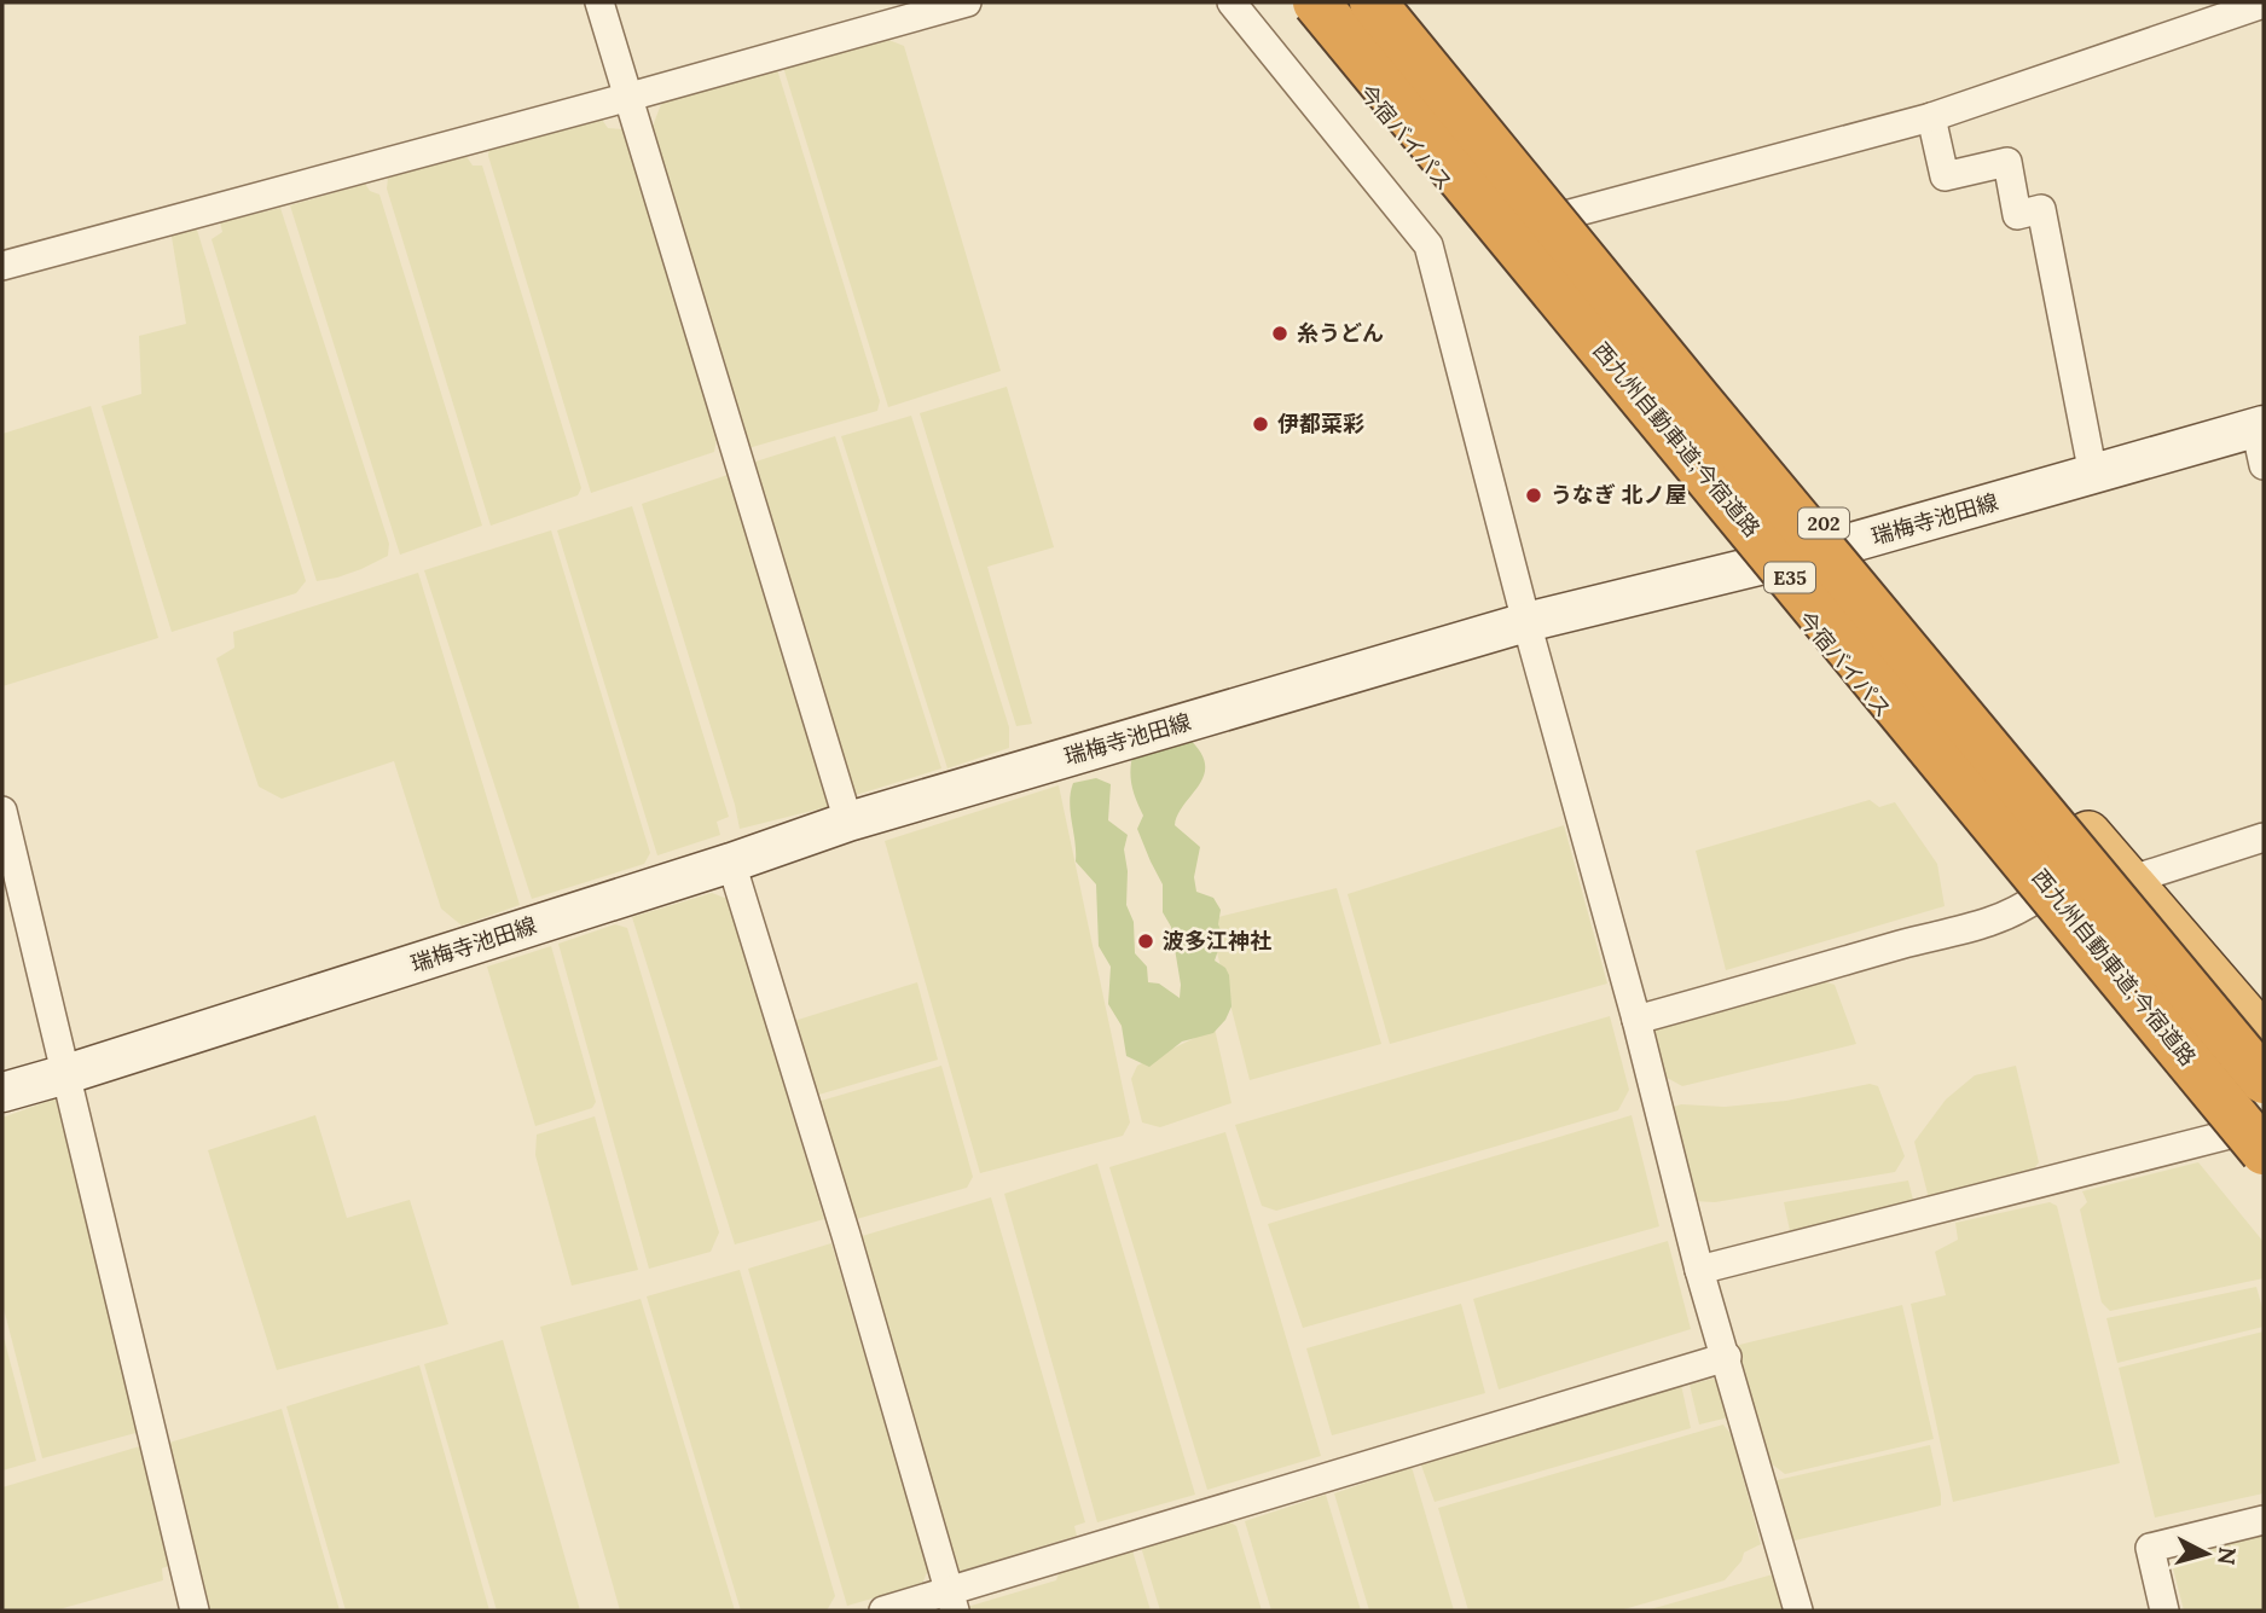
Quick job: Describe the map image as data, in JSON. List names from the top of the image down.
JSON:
{
  "streets": {
    "highway": [
      "今宿バイパス",
      "西九州自動車道;今宿道路",
      "202",
      "E35"
    ],
    "main road": ["瑞梅寺池田線"]
  },
  "crossings": [
    ["今宿バイパス", "西九州自動車道;今宿道路"],
    ["今宿バイパス", "瑞梅寺池田線"],
    ["瑞梅寺池田線", "202"]
  ],
  "places": [
    "糸うどん",
    "伊都菜彩",
    "うなぎ 北ノ屋",
    "波多江神社"
  ],
  "north": "right"
}
